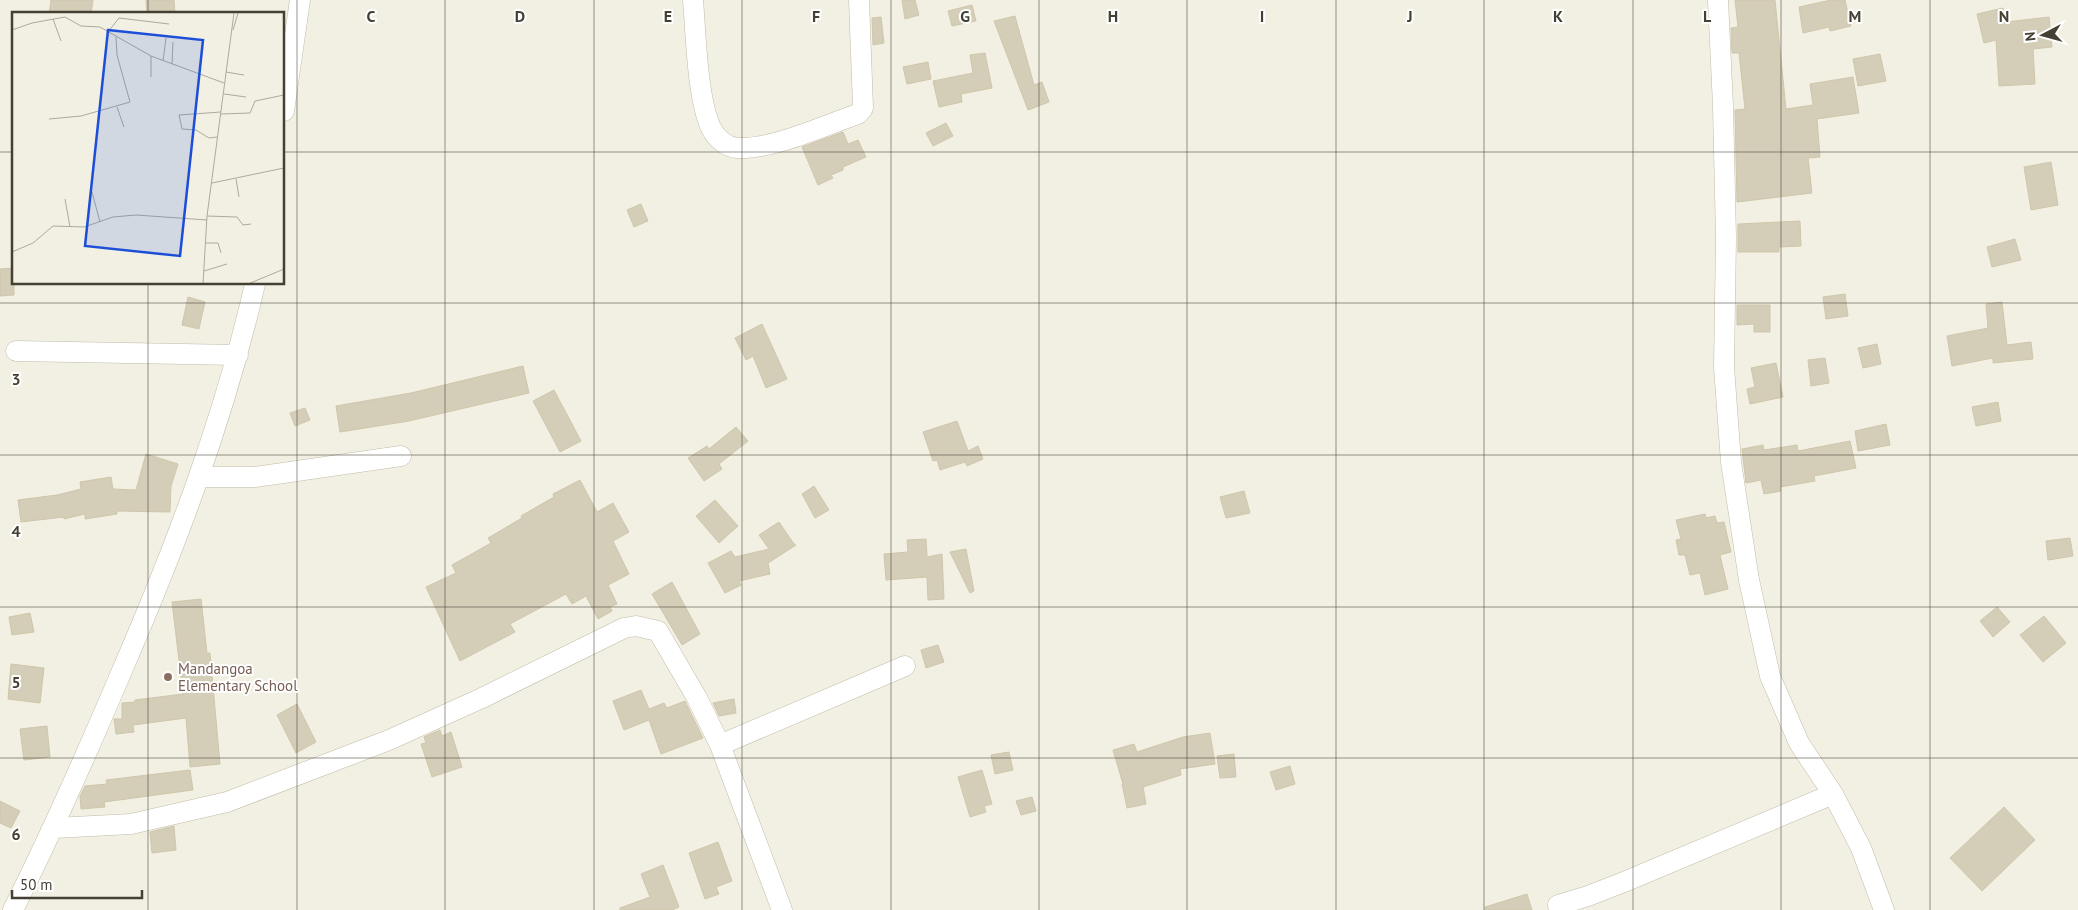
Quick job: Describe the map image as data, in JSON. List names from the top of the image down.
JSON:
{
  "places": ["Mandangoa Elementary School"],
  "scale_bar": "50 m",
  "north": "left",
  "grid": {
    "columns": [
      "C",
      "D",
      "E",
      "F",
      "G",
      "H",
      "I",
      "J",
      "K",
      "L",
      "M",
      "N"
    ],
    "rows": [
      "3",
      "4",
      "5",
      "6"
    ]
  }
}
